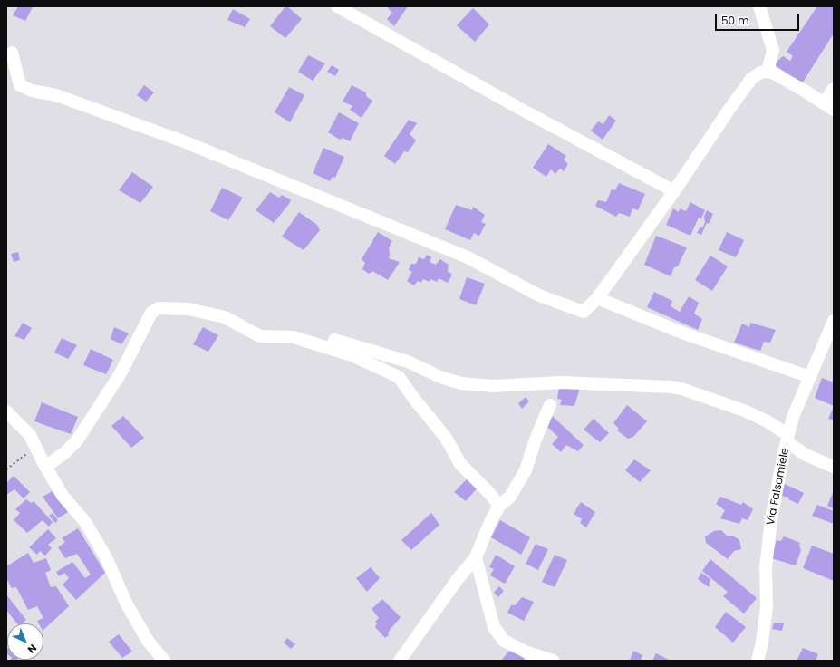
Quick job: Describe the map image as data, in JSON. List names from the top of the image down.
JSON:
{
  "streets": {
    "street": ["Via Falsomiele"]
  },
  "scale_bar": "50 m",
  "north": "bottom right"
}
